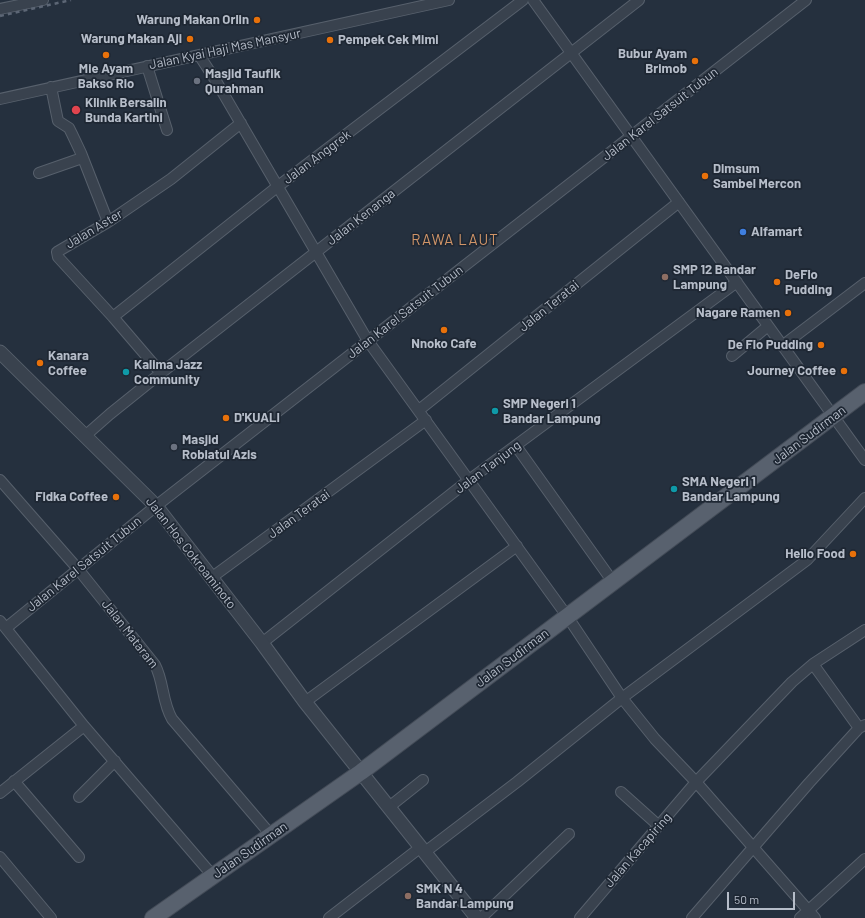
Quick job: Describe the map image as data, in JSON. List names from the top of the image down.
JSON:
{
  "streets": {
    "main road": ["Jalan Sudirman"],
    "street": [
      "Jalan Kyai Haji Mas Mansyur",
      "Jalan Karel Satsuit Tubun",
      "Jalan Anggrek",
      "Jalan Kenanga",
      "Jalan Aster",
      "Jalan Teratai",
      "Jalan Tanjung",
      "Jalan Hos Cokroaminoto",
      "Jalan Mataram",
      "Jalan Kacapiring"
    ]
  },
  "crossings": [
    ["Jalan Karel Satsuit Tubun", "Jalan Hos Cokroaminoto"],
    ["Jalan Karel Satsuit Tubun", "Jalan Mataram"],
    ["Jalan Anggrek", "Jalan Aster"],
    ["Jalan Kenanga", "Jalan Aster"],
    ["Jalan Kenanga", "Jalan Hos Cokroaminoto"],
    ["Jalan Teratai", "Jalan Hos Cokroaminoto"],
    ["Jalan Sudirman", "Jalan Hos Cokroaminoto"],
    ["Jalan Sudirman", "Jalan Mataram"],
    ["Jalan Tanjung", "Jalan Hos Cokroaminoto"]
  ],
  "districts": ["RAWA LAUT"],
  "places": [
    "Warung Makan Orlin",
    "Warung Makan Aji",
    "Pempek Cek Mimi",
    "Mie Ayam Bakso Rio",
    "Bubur Ayam Brimob",
    "Masjid Taufik Qurahman",
    "Klinik Bersalin Bunda Kartini",
    "Dimsum Sambel Mercon",
    "Alfamart",
    "SMP 12 Bandar Lampung",
    "DeFlo Pudding",
    "Nagare Ramen",
    "Nnoko Cafe",
    "De Flo Pudding",
    "Kanara Coffee",
    "Journey Coffee",
    "Kalima Jazz Community",
    "SMP Negeri 1 Bandar Lampung",
    "D'KUALI",
    "Masjid Robiatul Azis",
    "SMA Negeri 1 Bandar Lampung",
    "Fidka Coffee",
    "Hello Food",
    "SMK N 4 Bandar Lampung"
  ],
  "scale_bar": "50 m"
}
